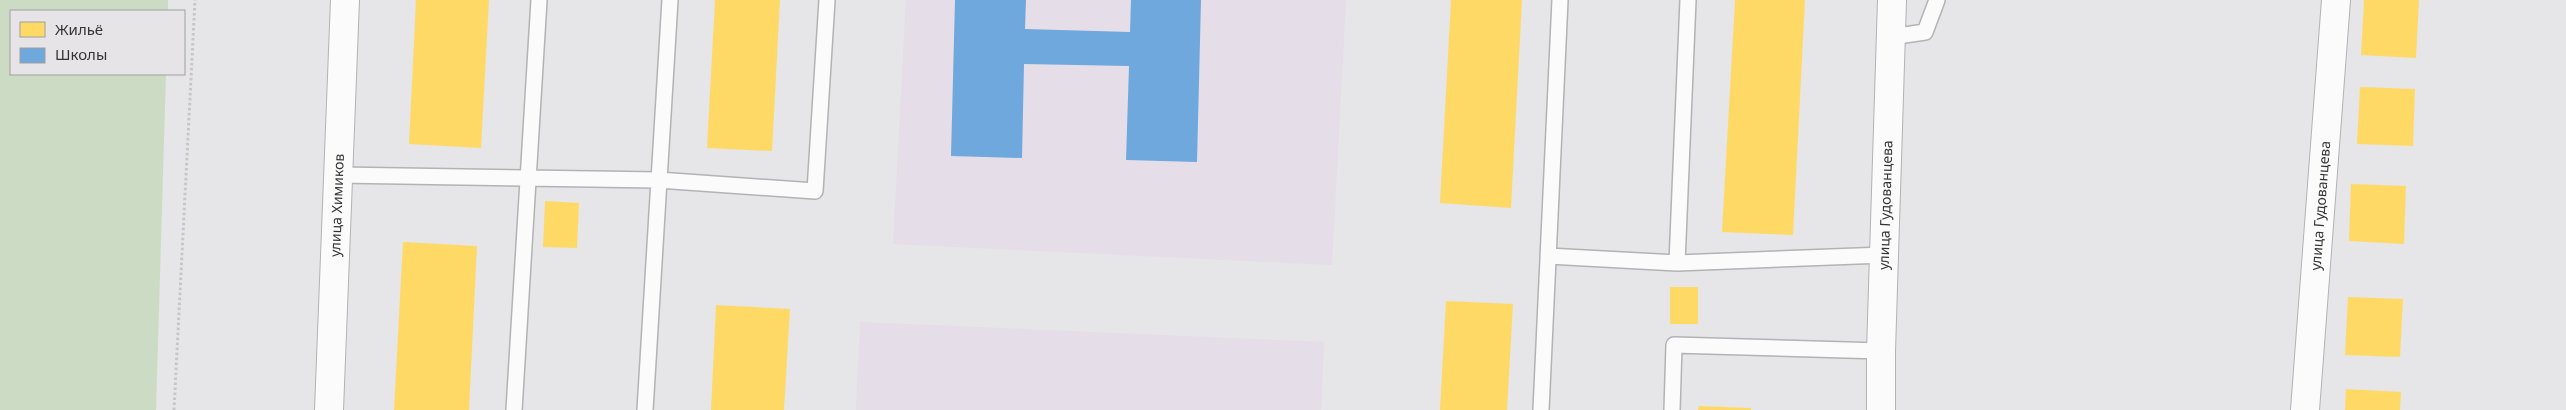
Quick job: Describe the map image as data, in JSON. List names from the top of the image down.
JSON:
{
  "streets": {
    "street": ["улица Химиков", "улица Гудованцева"]
  },
  "legend": ["Жильё", "Школы"]
}
